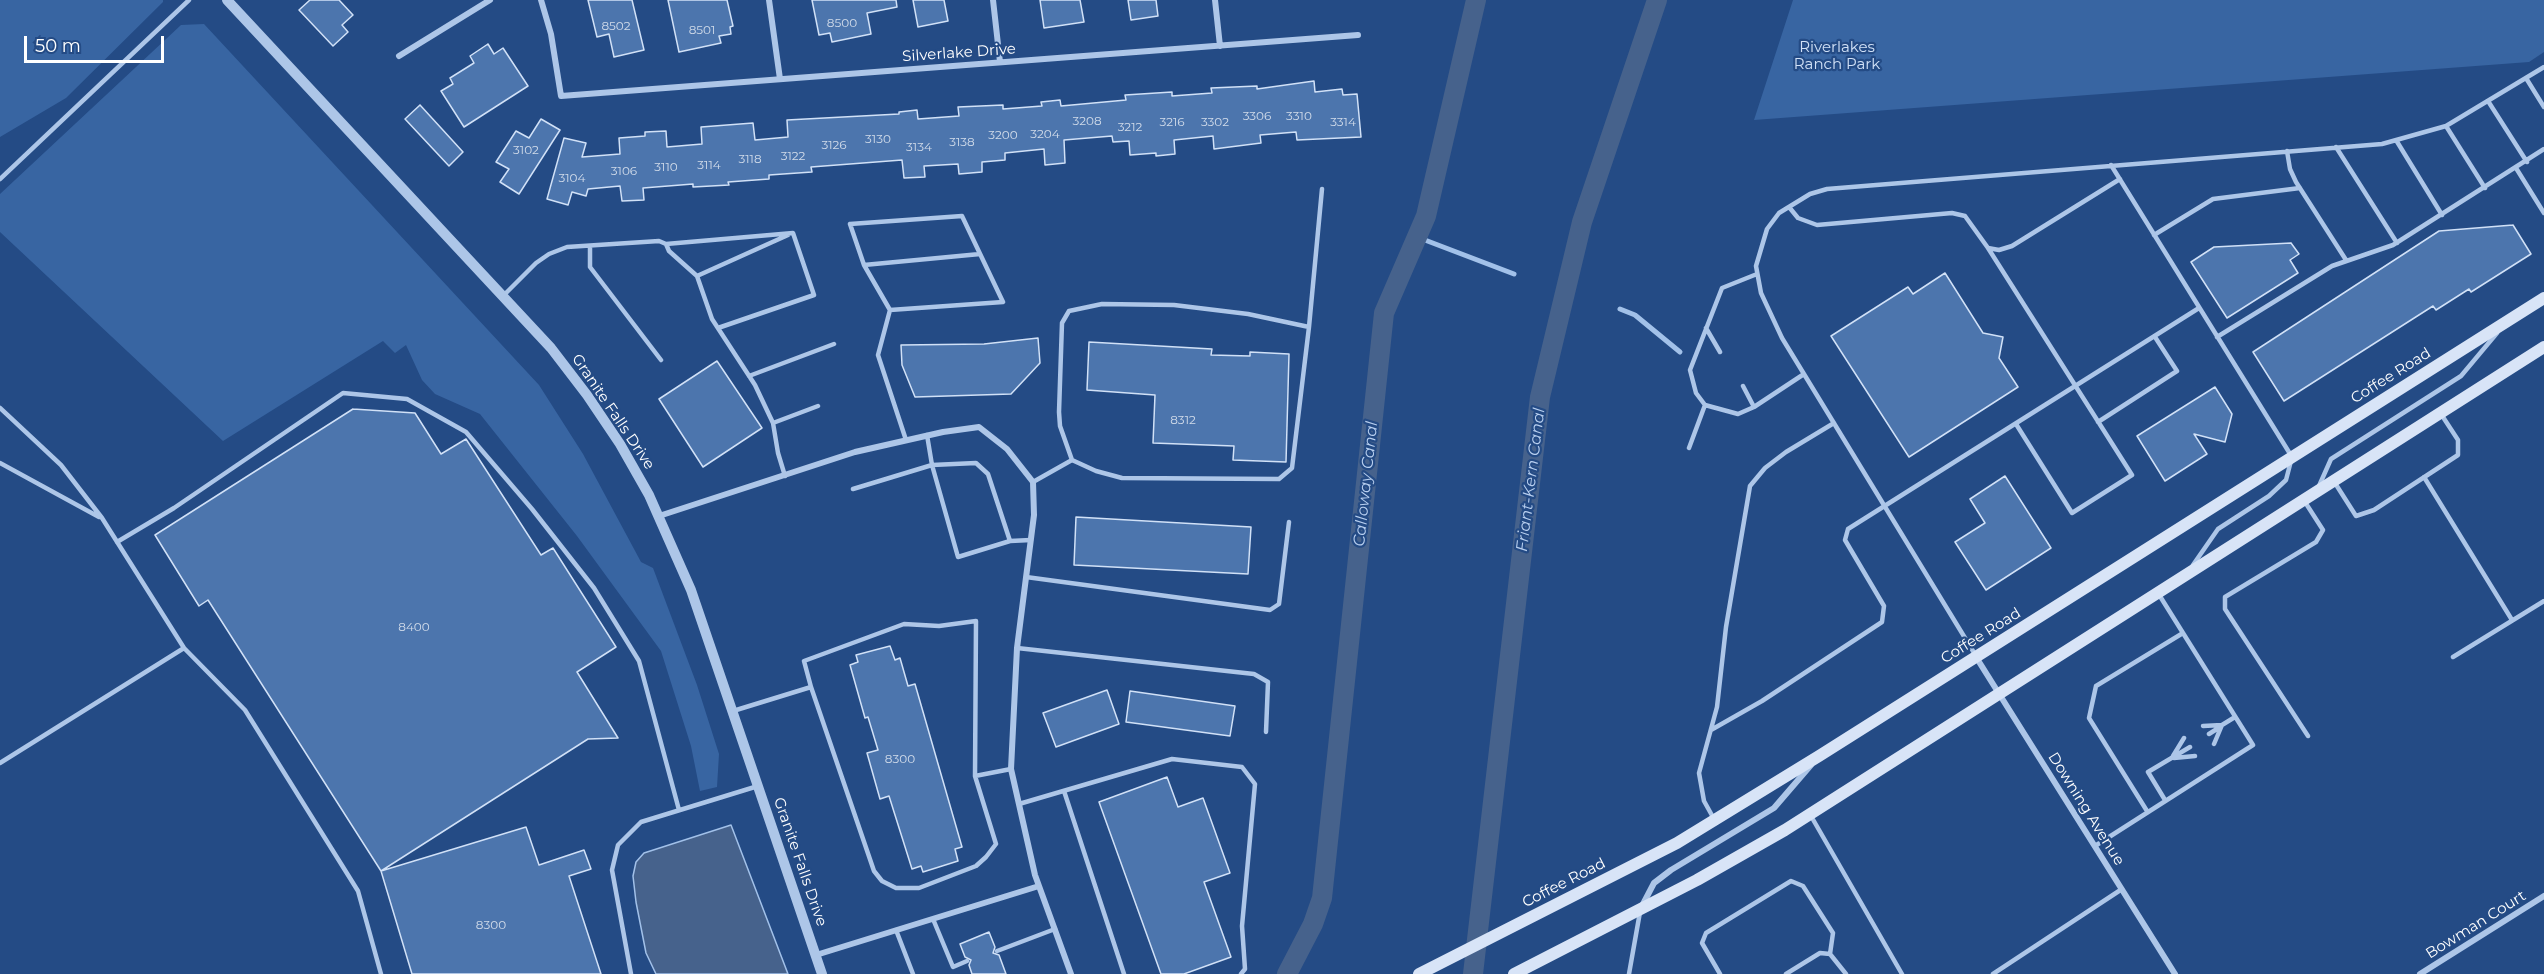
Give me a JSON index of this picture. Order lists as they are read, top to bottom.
{
  "streets": {
    "main road": ["Coffee Road"],
    "street": [
      "Silverlake Drive",
      "Granite Falls Drive",
      "Downing Avenue",
      "Bowman Court"
    ]
  },
  "crossings": [
    ["Coffee Road", "Downing Avenue"]
  ],
  "water": ["Friant-Kern Canal", "Calloway Canal"],
  "parks": ["Riverlakes Ranch Park"],
  "house_numbers": [
    "8500",
    "8502",
    "8501",
    "3306",
    "3310",
    "3208",
    "3216",
    "3302",
    "3314",
    "3212",
    "3204",
    "3200",
    "3130",
    "3138",
    "3126",
    "3134",
    "3102",
    "3122",
    "3118",
    "3114",
    "3110",
    "3106",
    "3104",
    "8312",
    "8400",
    "8300",
    "8300"
  ],
  "scale_bar": "50 m"
}
